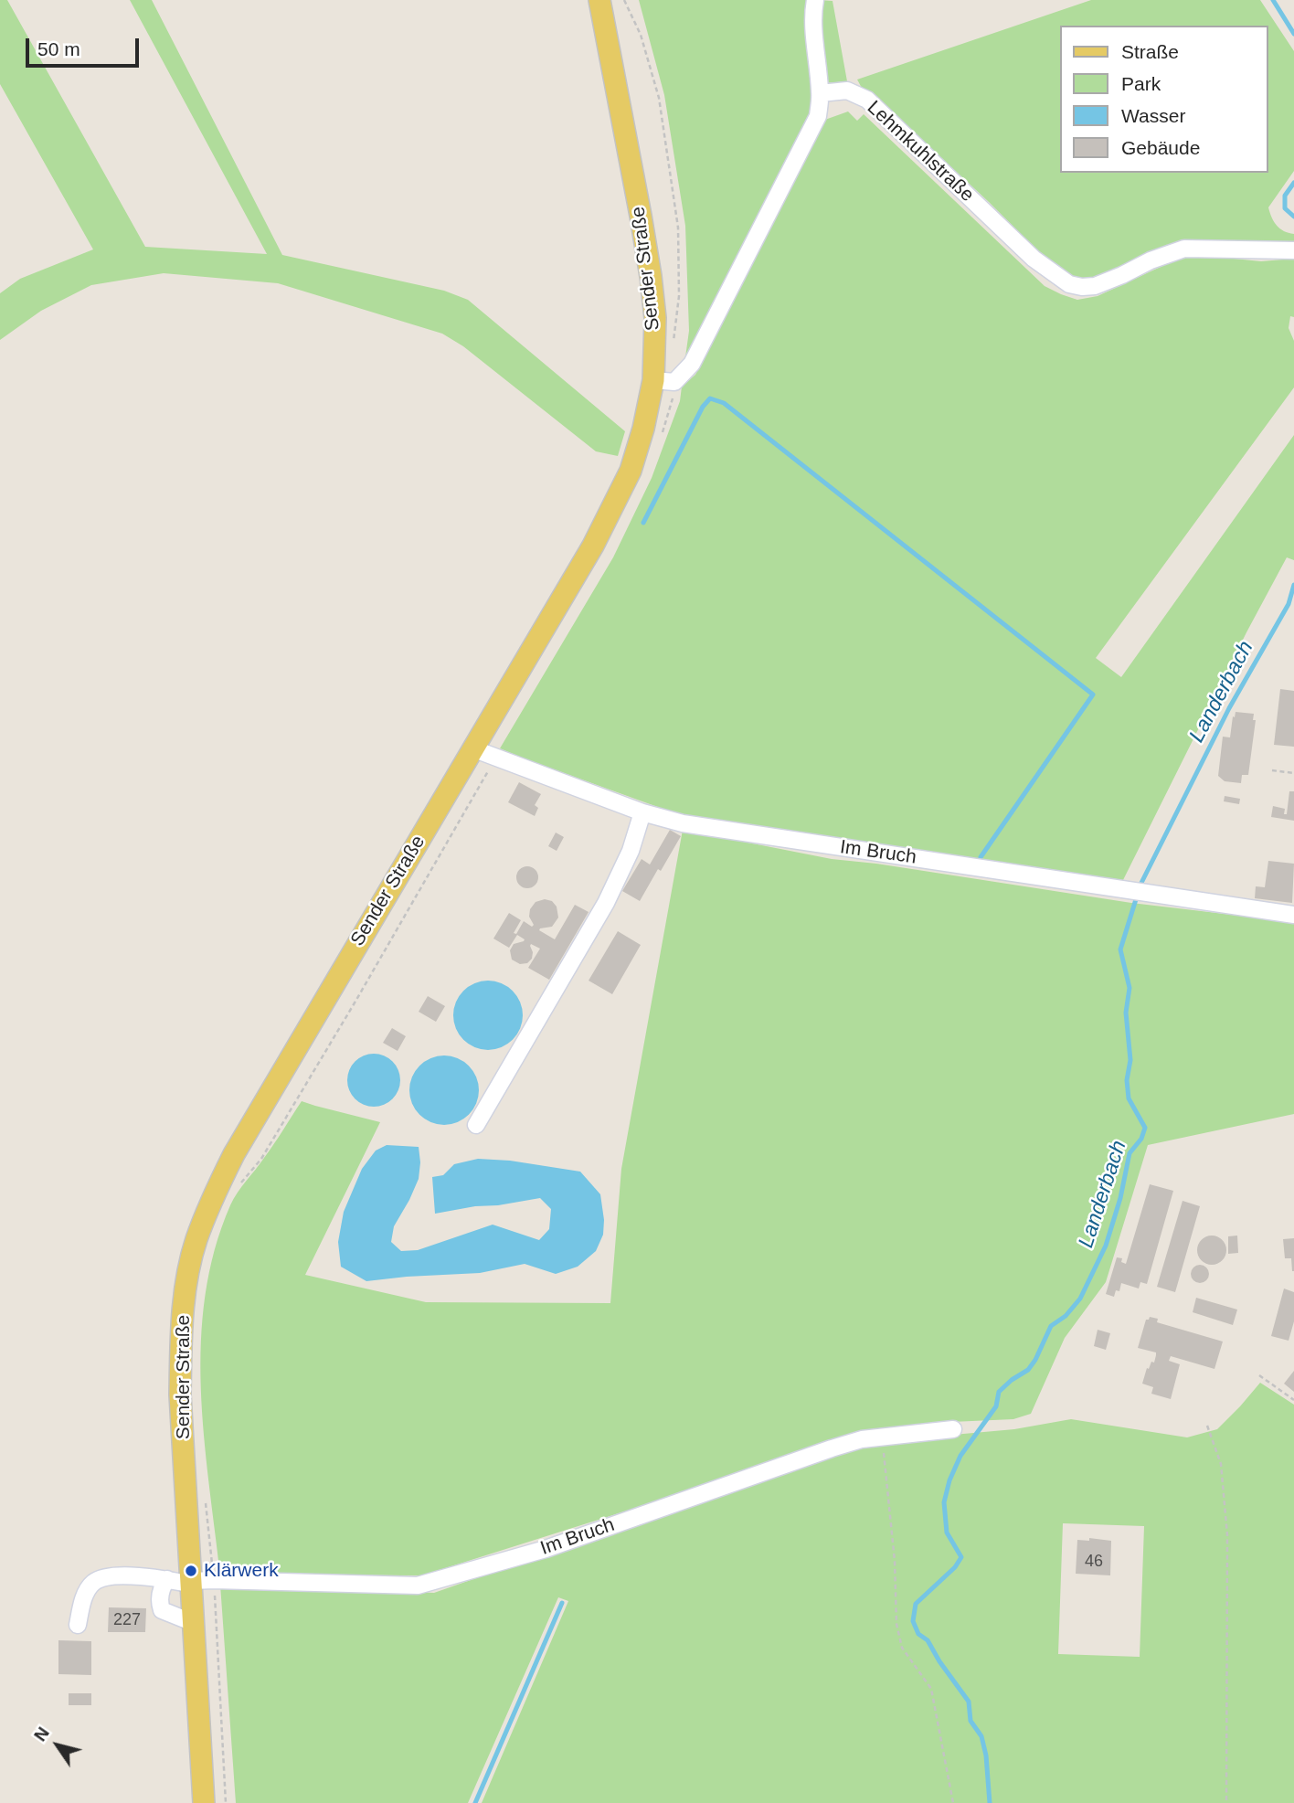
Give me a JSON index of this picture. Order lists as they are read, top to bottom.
{
  "streets": {
    "main road": ["Sender Straße"],
    "street": ["Lehmkuhlstraße", "Im Bruch"]
  },
  "crossings": [
    ["Sender Straße", "Im Bruch"]
  ],
  "water": ["Landerbach"],
  "places": ["Klärwerk"],
  "house_numbers": ["46", "227"],
  "legend": [
    "Straße",
    "Park",
    "Wasser",
    "Gebäude"
  ],
  "scale_bar": "50 m",
  "north": "top left"
}
